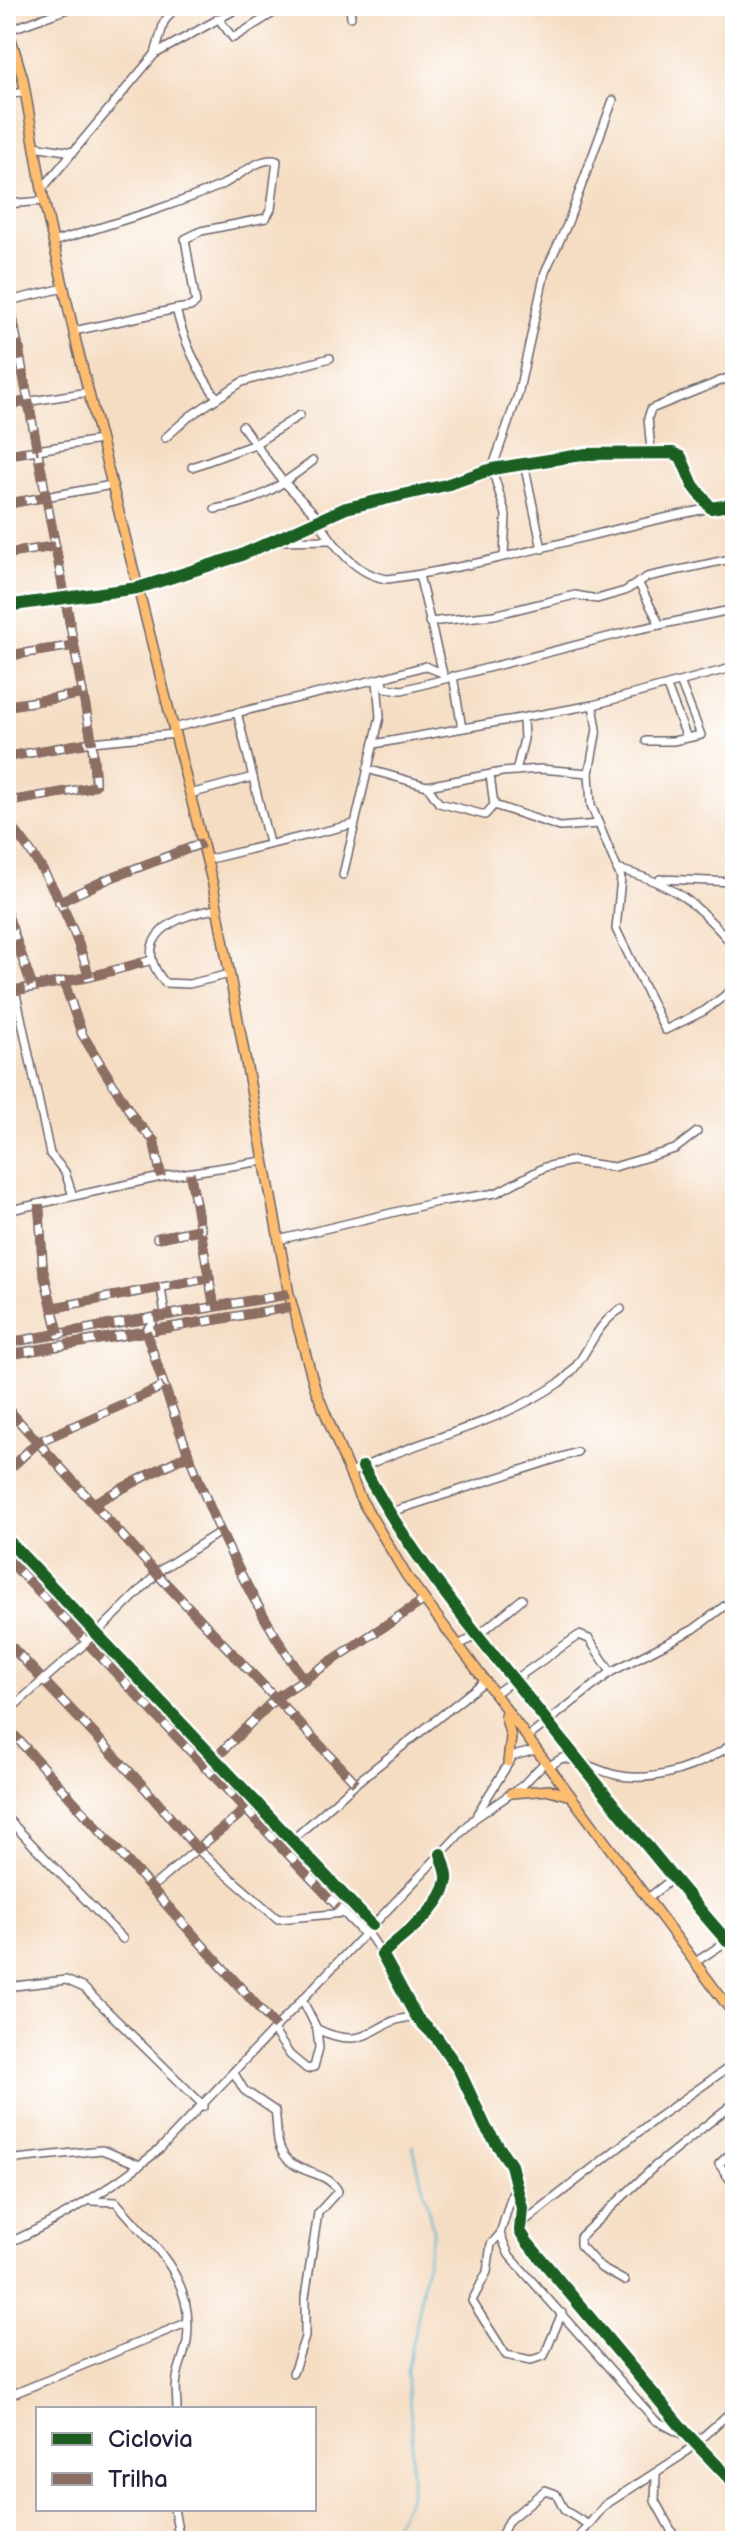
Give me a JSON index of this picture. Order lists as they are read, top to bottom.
{
  "legend": ["Ciclovia", "Trilha"]
}
